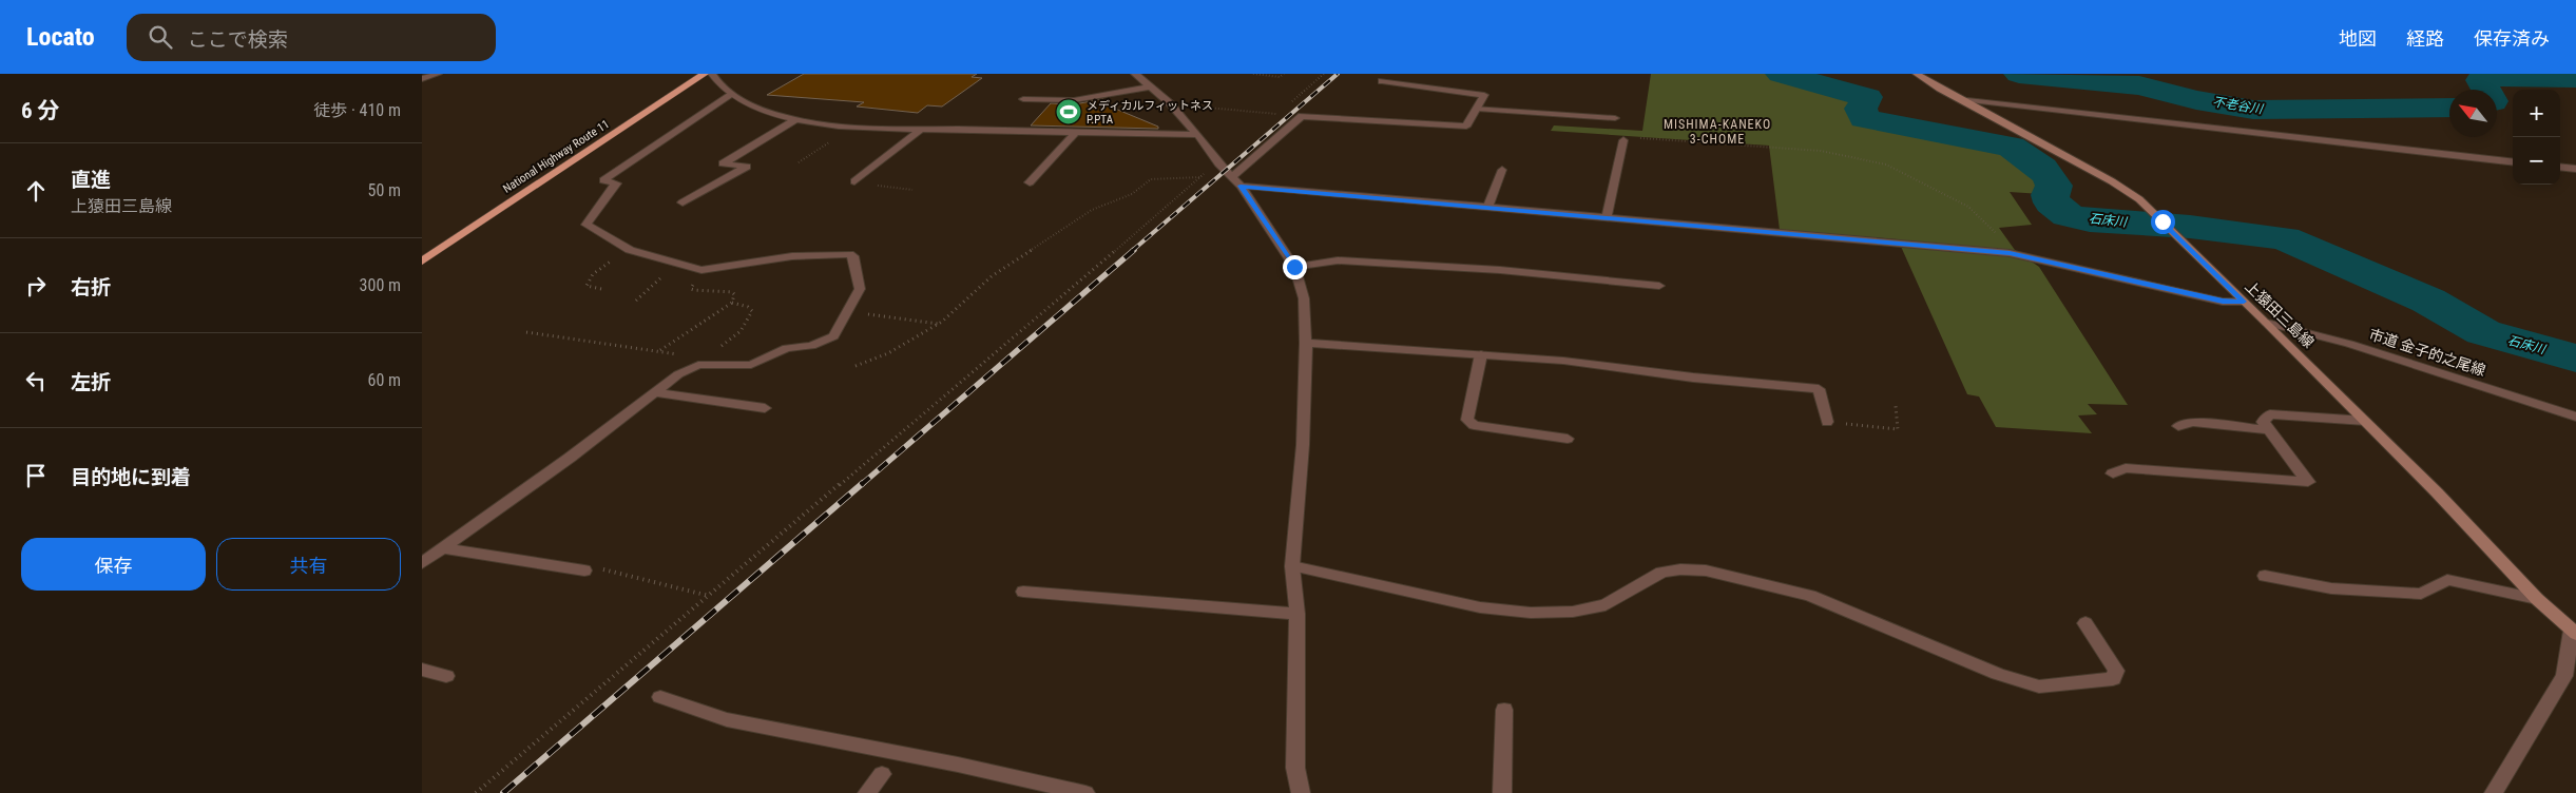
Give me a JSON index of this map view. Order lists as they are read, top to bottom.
{
  "streets": {
    "highway": ["National Highway Route 11"],
    "main road": ["上猿田三島線"],
    "street": ["市道 金子的之尾線"]
  },
  "crossings": [
    ["上猿田三島線", "市道 金子的之尾線"]
  ],
  "districts": ["MISHIMA-KANEKO 3-CHOME"],
  "water": ["不老谷川", "石床川"],
  "places": {
    "sports": ["メディカルフィットネス P.PTA"]
  },
  "north": "top left",
  "page": {
    "header": "Locato",
    "search": "ここで検索",
    "nav": ["地図", "経路", "保存済み"],
    "heading": ["6 分", "徒歩 · 410 m"],
    "map_buttons": ["+", "−"],
    "list": [
      ["直進", "上猿田三島線", "50 m"],
      ["右折", "300 m"],
      ["左折", "60 m"],
      "目的地に到着"
    ],
    "buttons": ["保存", "共有"]
  }
}
